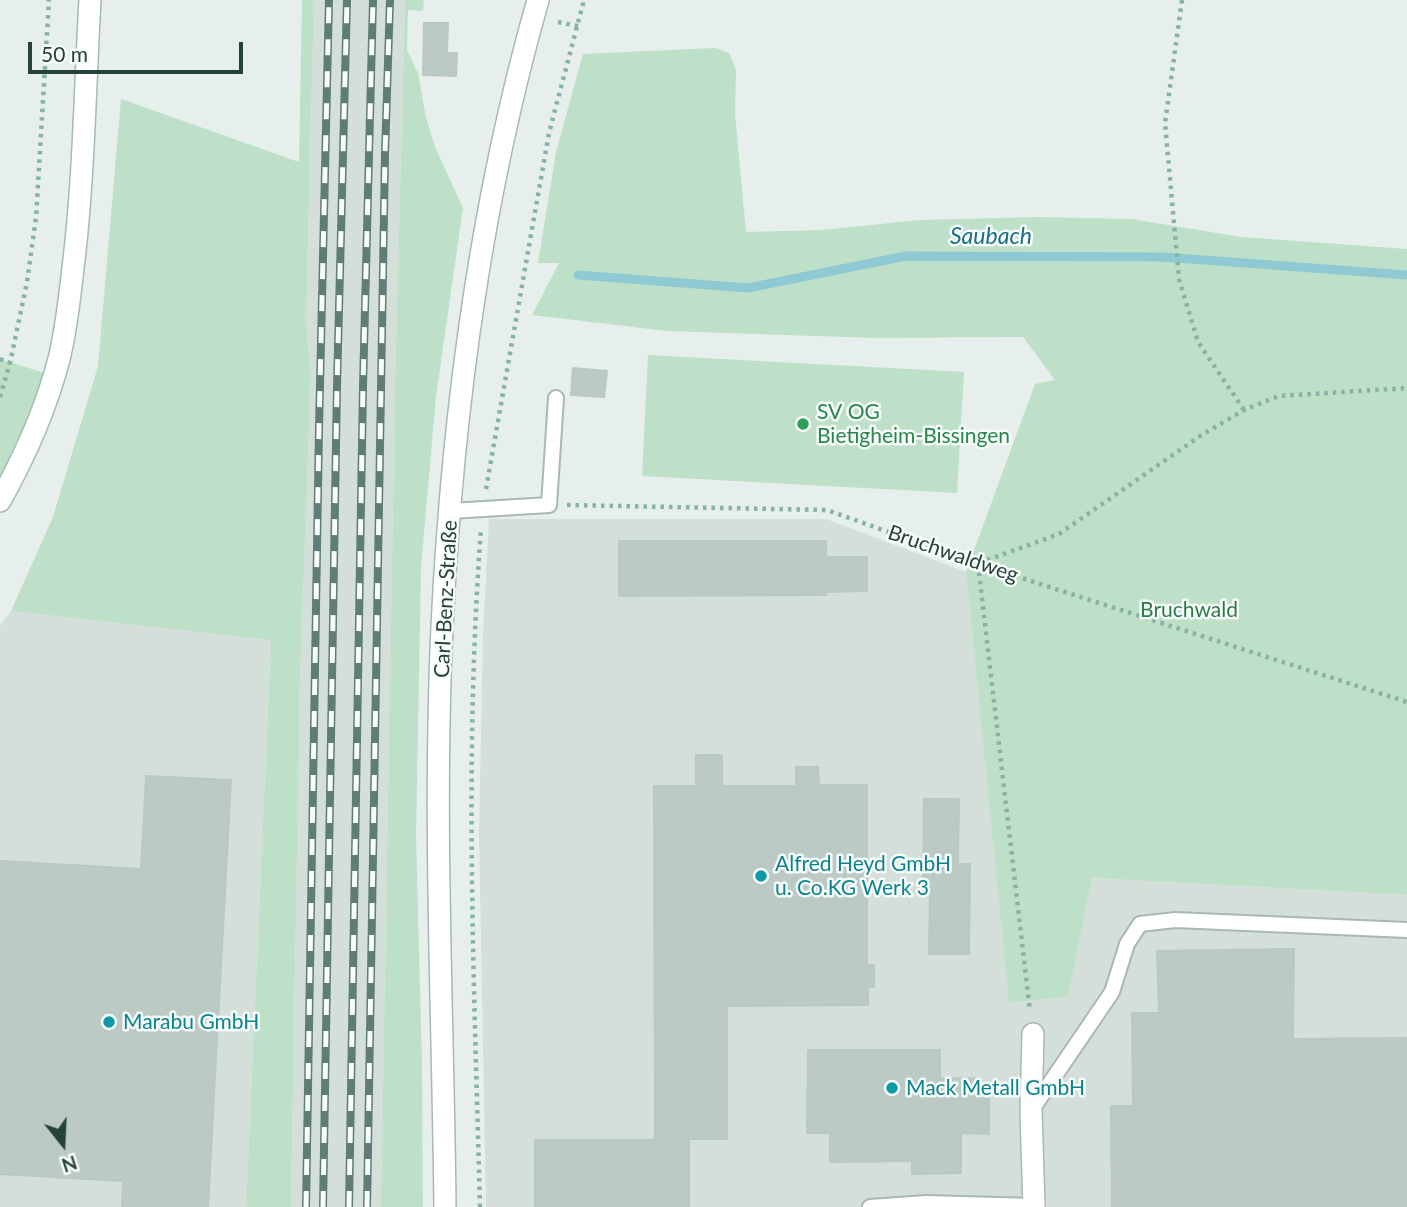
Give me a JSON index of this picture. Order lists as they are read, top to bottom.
{
  "streets": {
    "street": ["Carl-Benz-Straße"],
    "path": ["Bruchwaldweg"]
  },
  "water": ["Saubach"],
  "parks": ["Bruchwald"],
  "places": [
    "SV OG Bietigheim-Bissingen",
    "Alfred Heyd GmbH u. Co.KG Werk 3",
    "Marabu GmbH",
    "Mack Metall GmbH"
  ],
  "scale_bar": "50 m",
  "north": "bottom"
}
